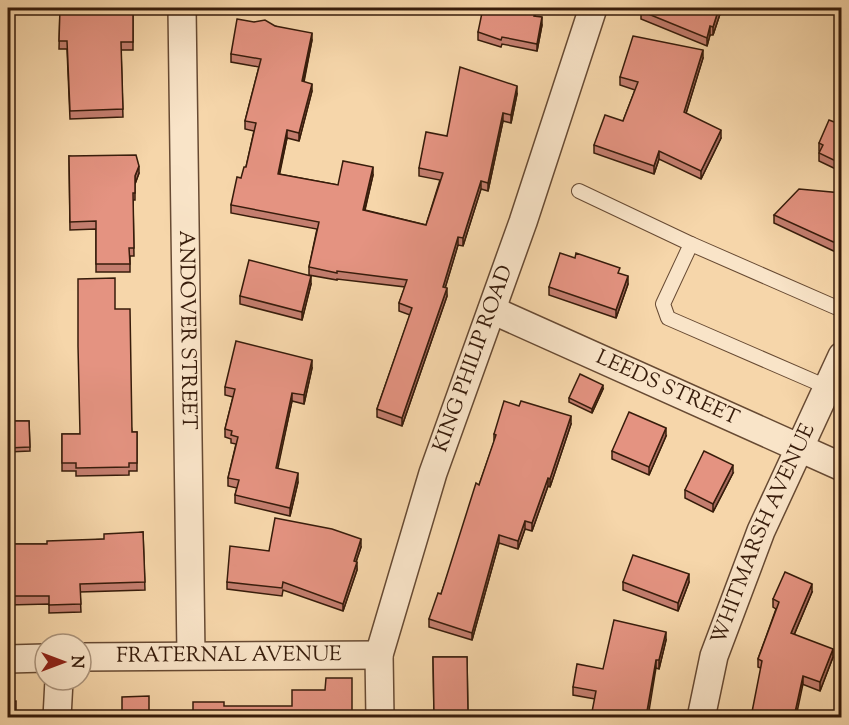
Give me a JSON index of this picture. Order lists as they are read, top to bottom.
{
  "streets": {
    "street": [
      "ANDOVER STREET",
      "KING PHILIP ROAD",
      "LEEDS STREET",
      "WHITMARSH AVENUE",
      "FRATERNAL AVENUE"
    ]
  },
  "crossings": [
    ["ANDOVER STREET", "FRATERNAL AVENUE"],
    ["KING PHILIP ROAD", "LEEDS STREET"],
    ["KING PHILIP ROAD", "FRATERNAL AVENUE"],
    ["LEEDS STREET", "WHITMARSH AVENUE"]
  ],
  "north": "right"
}
